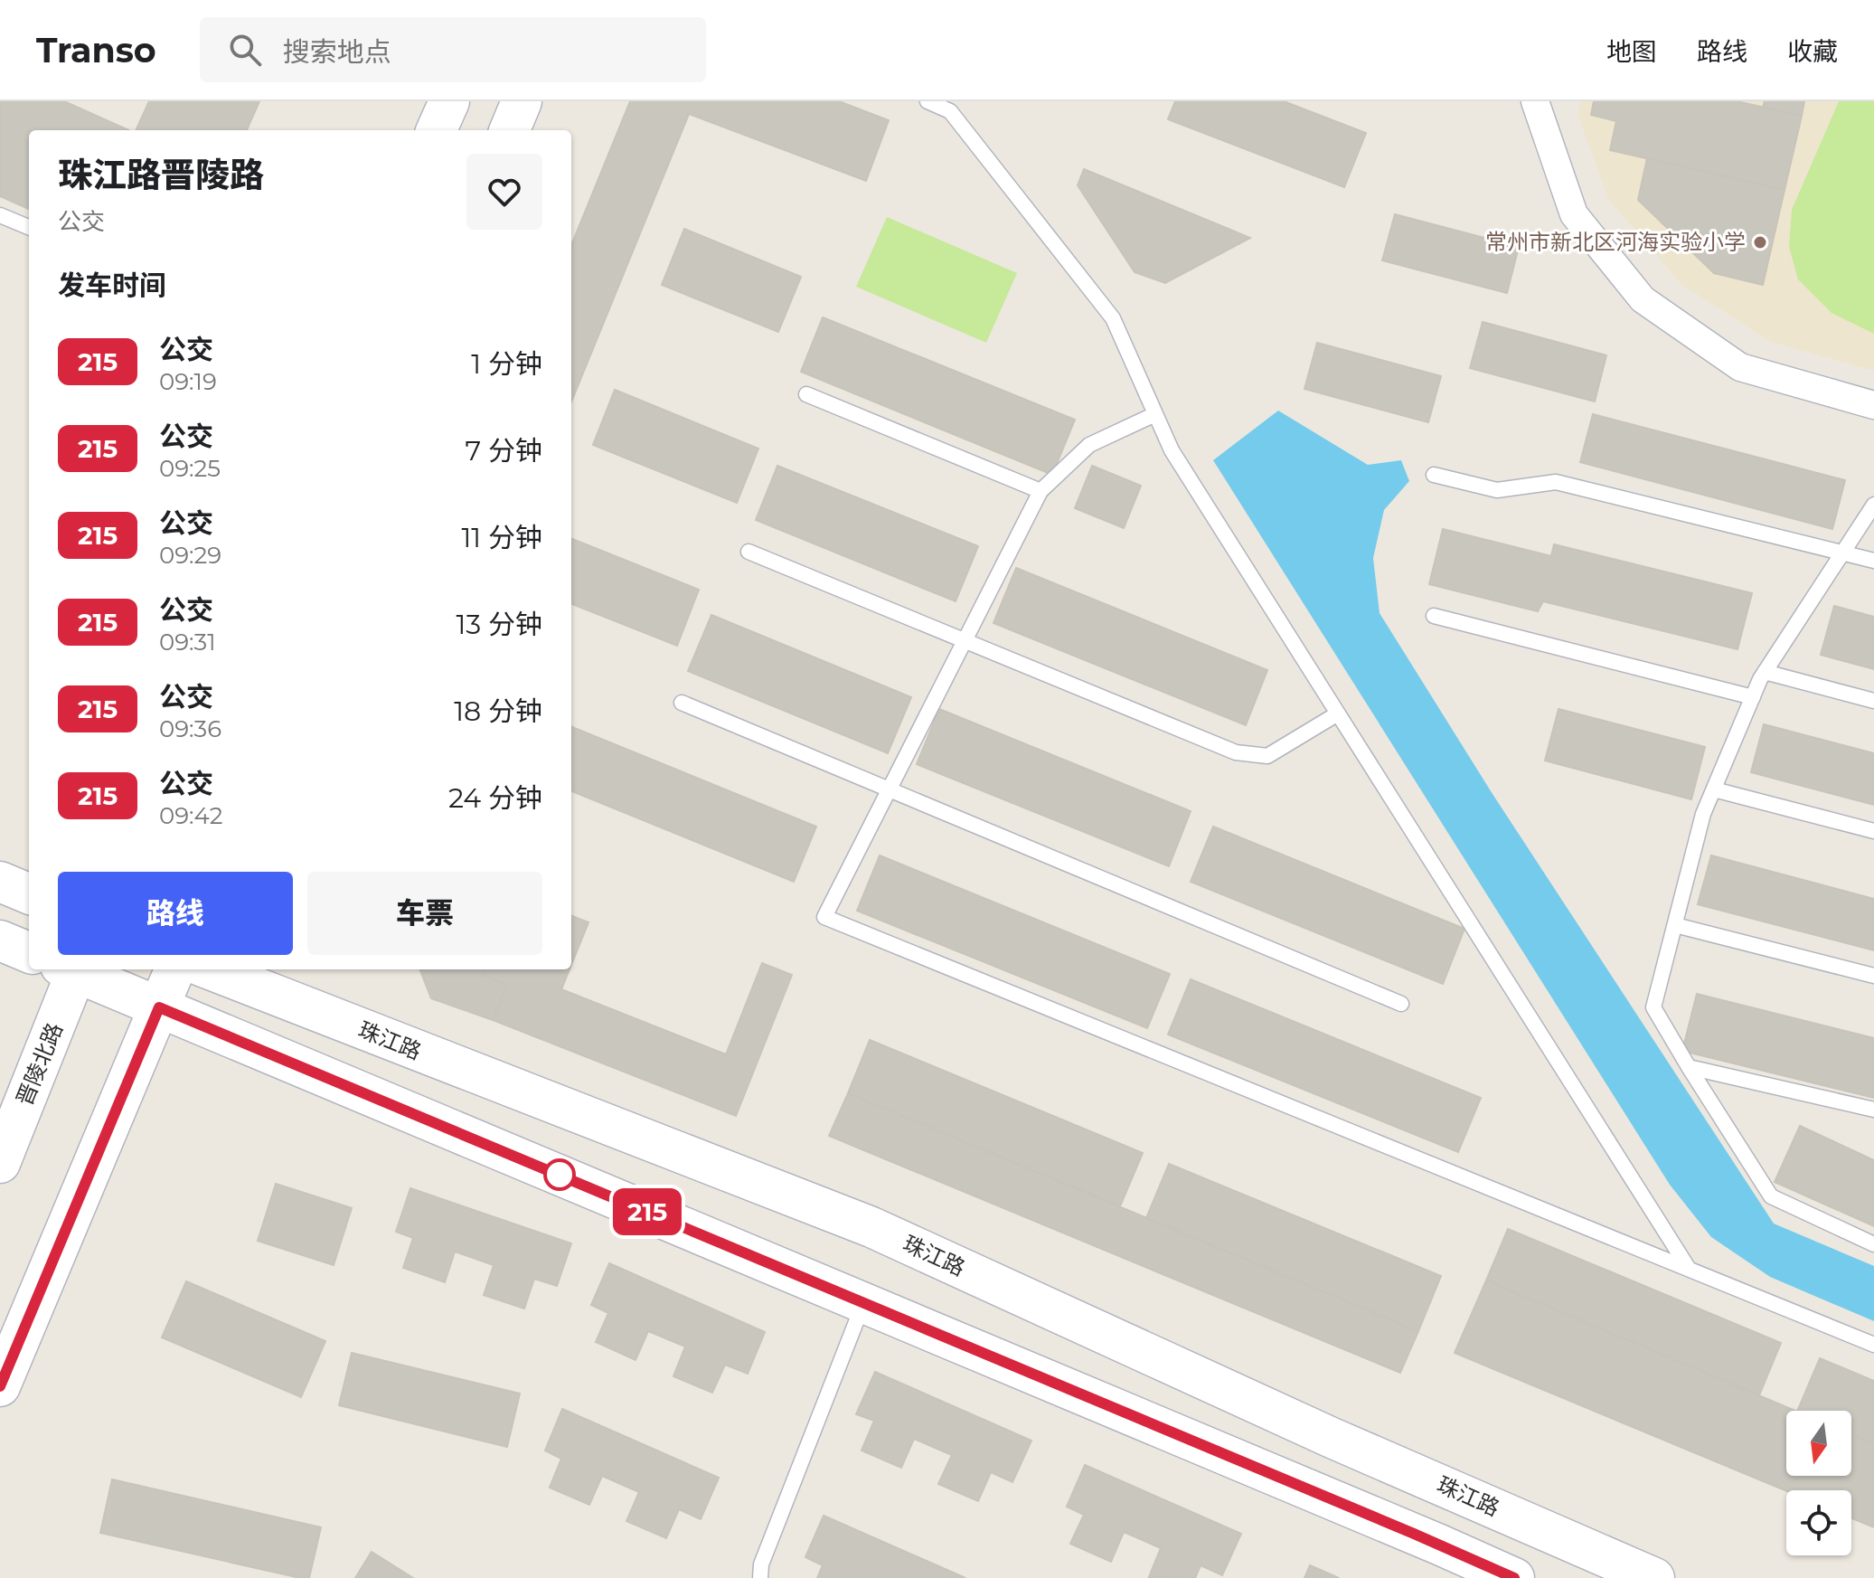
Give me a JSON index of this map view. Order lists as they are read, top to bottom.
{
  "streets": {
    "street": ["珠江路", "晋陵北路"]
  },
  "places": ["常州市新北区河海实验小学"],
  "lines": ["bus line 215"],
  "north": "bottom",
  "page": {
    "header": "Transo",
    "search": "搜索地点",
    "nav": ["地图", "路线", "收藏"],
    "on_map": "215",
    "heading": [
      ["珠江路晋陵路", "公交"],
      "发车时间"
    ],
    "list": [
      {
        "mark": "215",
        "name": "公交",
        "note": "09:19",
        "value": "1 分钟"
      },
      {
        "mark": "215",
        "name": "公交",
        "note": "09:25",
        "value": "7 分钟"
      },
      {
        "mark": "215",
        "name": "公交",
        "note": "09:29",
        "value": "11 分钟"
      },
      {
        "mark": "215",
        "name": "公交",
        "note": "09:31",
        "value": "13 分钟"
      },
      {
        "mark": "215",
        "name": "公交",
        "note": "09:36",
        "value": "18 分钟"
      },
      {
        "mark": "215",
        "name": "公交",
        "note": "09:42",
        "value": "24 分钟"
      }
    ],
    "buttons": ["路线", "车票"]
  }
}
